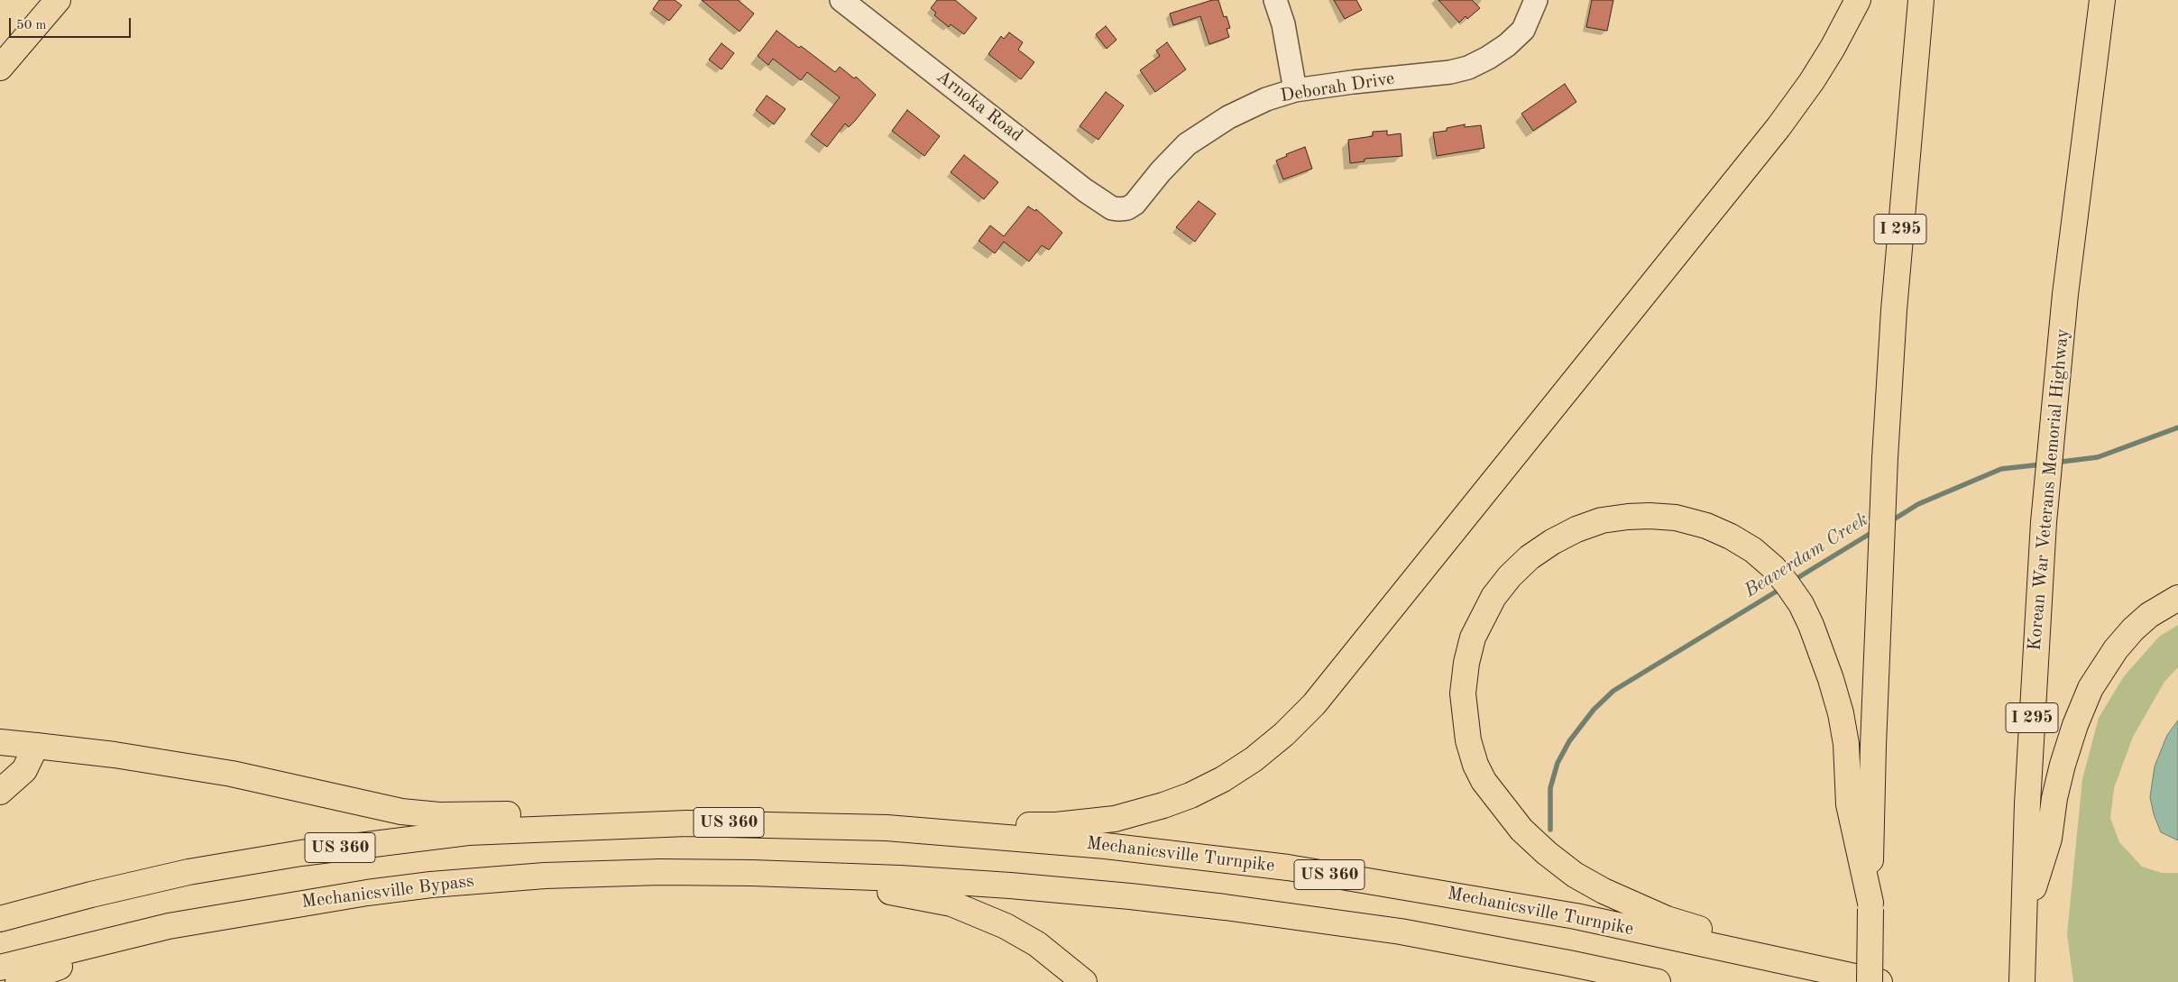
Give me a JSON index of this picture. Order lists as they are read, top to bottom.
{
  "streets": {
    "main road": [
      "I 295",
      "Korean War Veterans Memorial Highway",
      "US 360",
      "Mechanicsville Turnpike",
      "Mechanicsville Bypass"
    ],
    "street": ["Deborah Drive", "Arnoka Road"]
  },
  "crossings": [
    ["Deborah Drive", "Arnoka Road"],
    ["US 360", "Mechanicsville Turnpike"]
  ],
  "water": ["Beaverdam Creek"],
  "scale_bar": "50 m"
}
